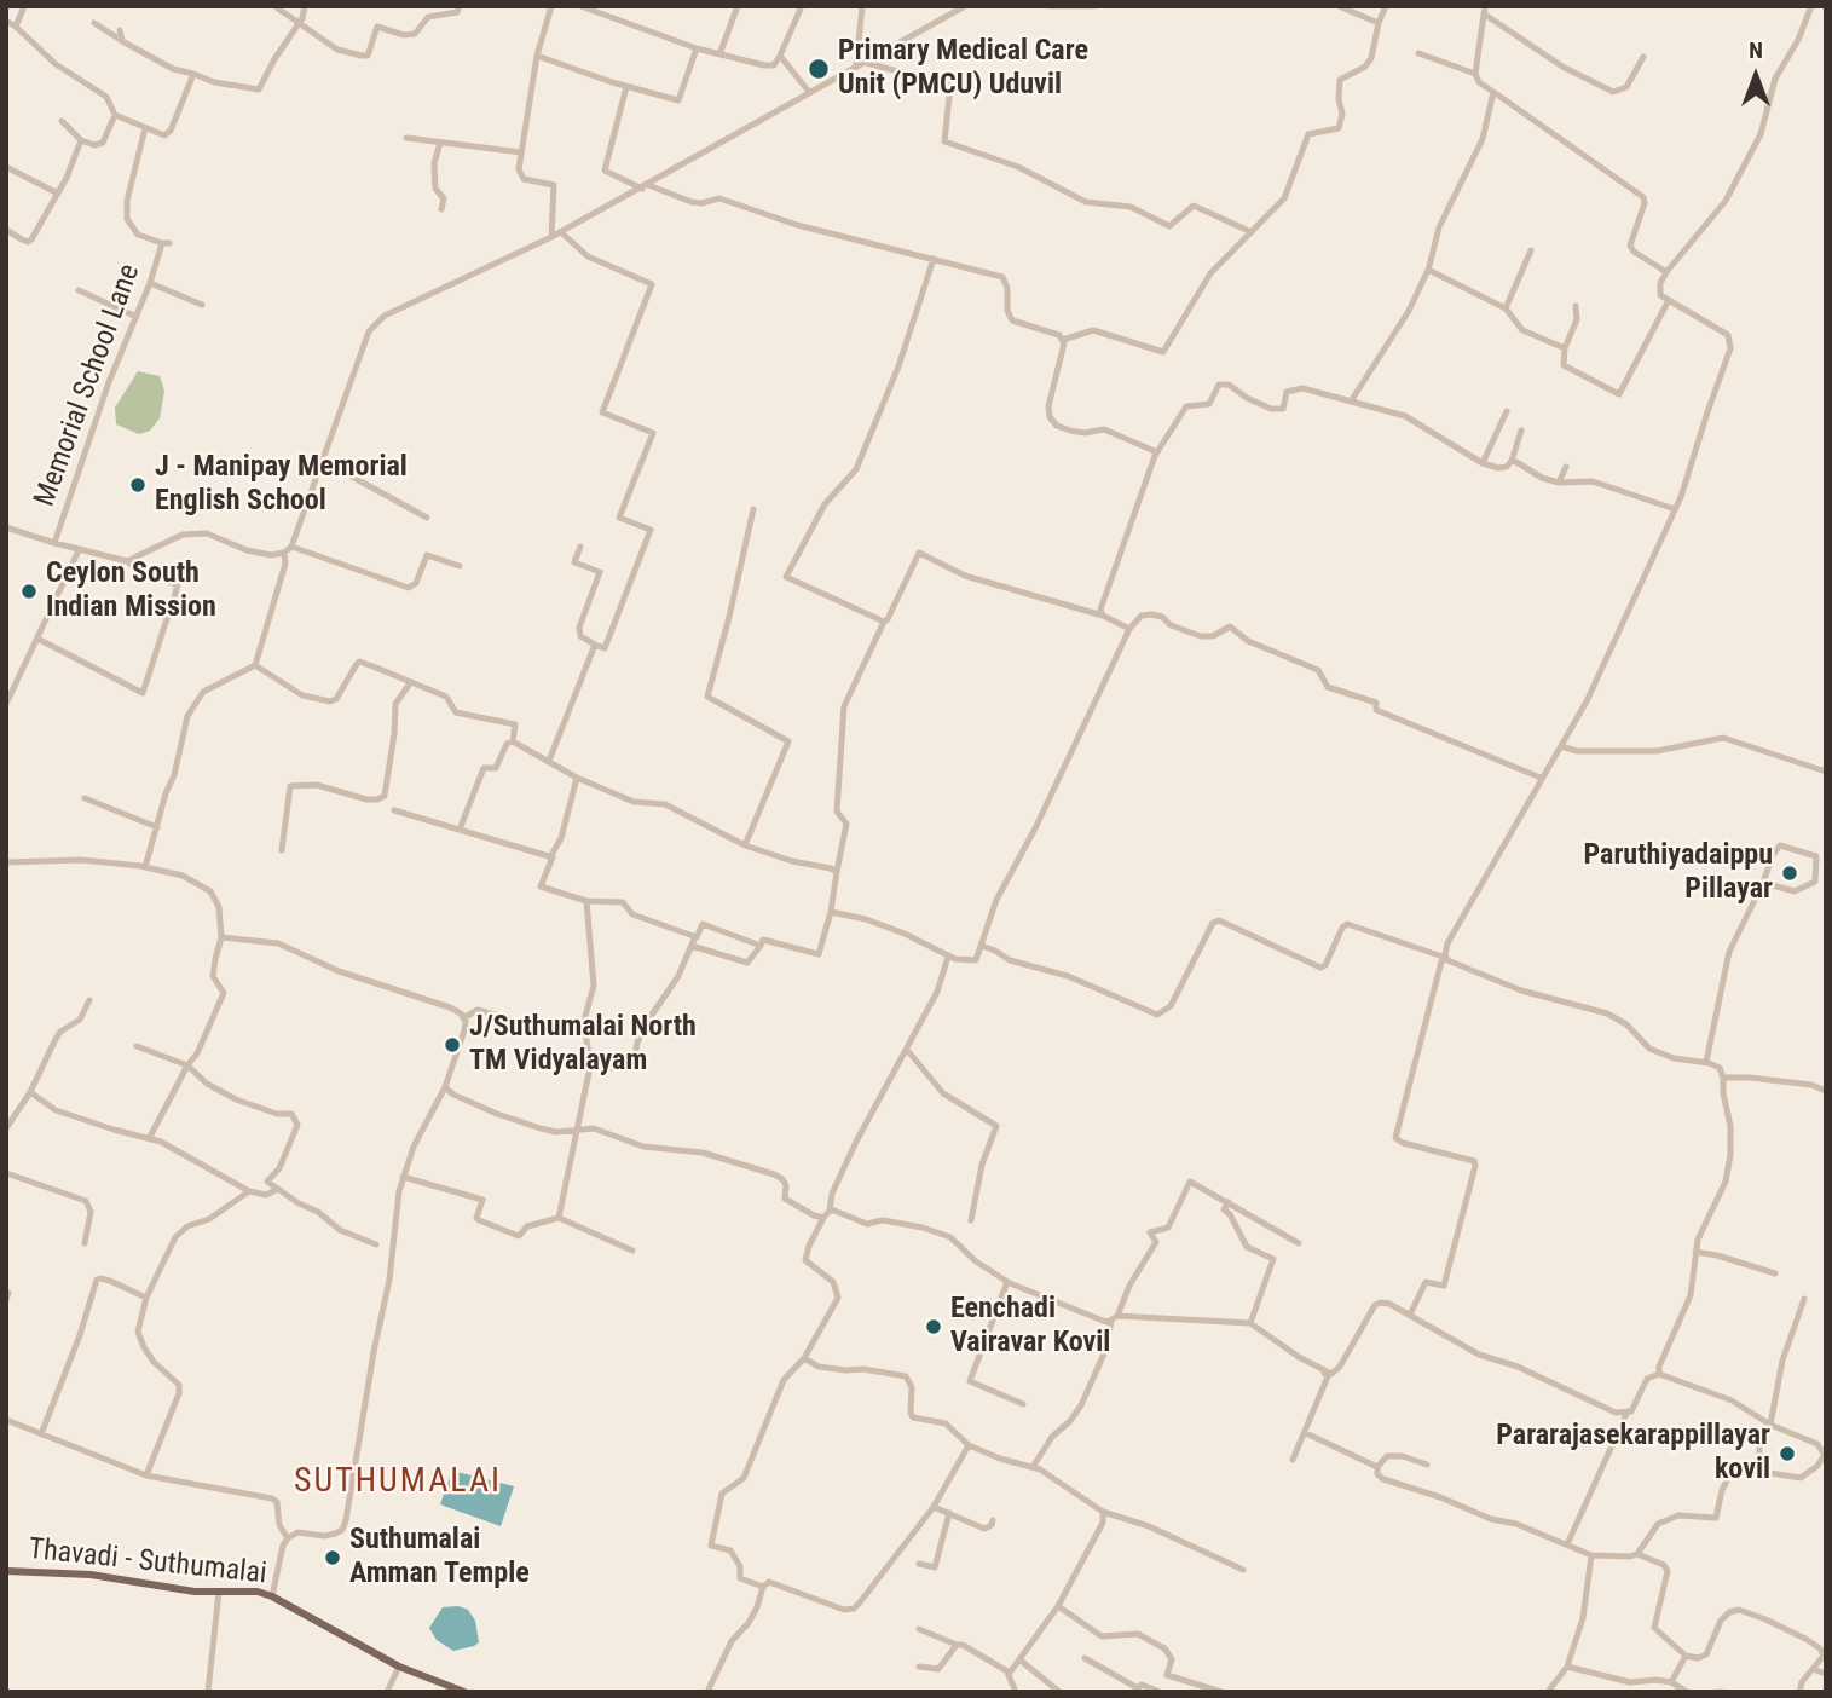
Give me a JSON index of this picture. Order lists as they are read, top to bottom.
{
  "streets": {
    "main road": ["Thavadi - Suthumalai"],
    "street": ["Memorial School Lane"]
  },
  "districts": ["SUTHUMALAI"],
  "places": [
    "Primary Medical Care Unit (PMCU) Uduvil",
    "J - Manipay Memorial English School",
    "Ceylon South Indian Mission",
    "Paruthiyadaippu Pillayar",
    "J/Suthumalai North TM Vidyalayam",
    "Eenchadi Vairavar Kovil",
    "Pararajasekarappillayar kovil",
    "Suthumalai Amman Temple"
  ],
  "north": "top"
}
